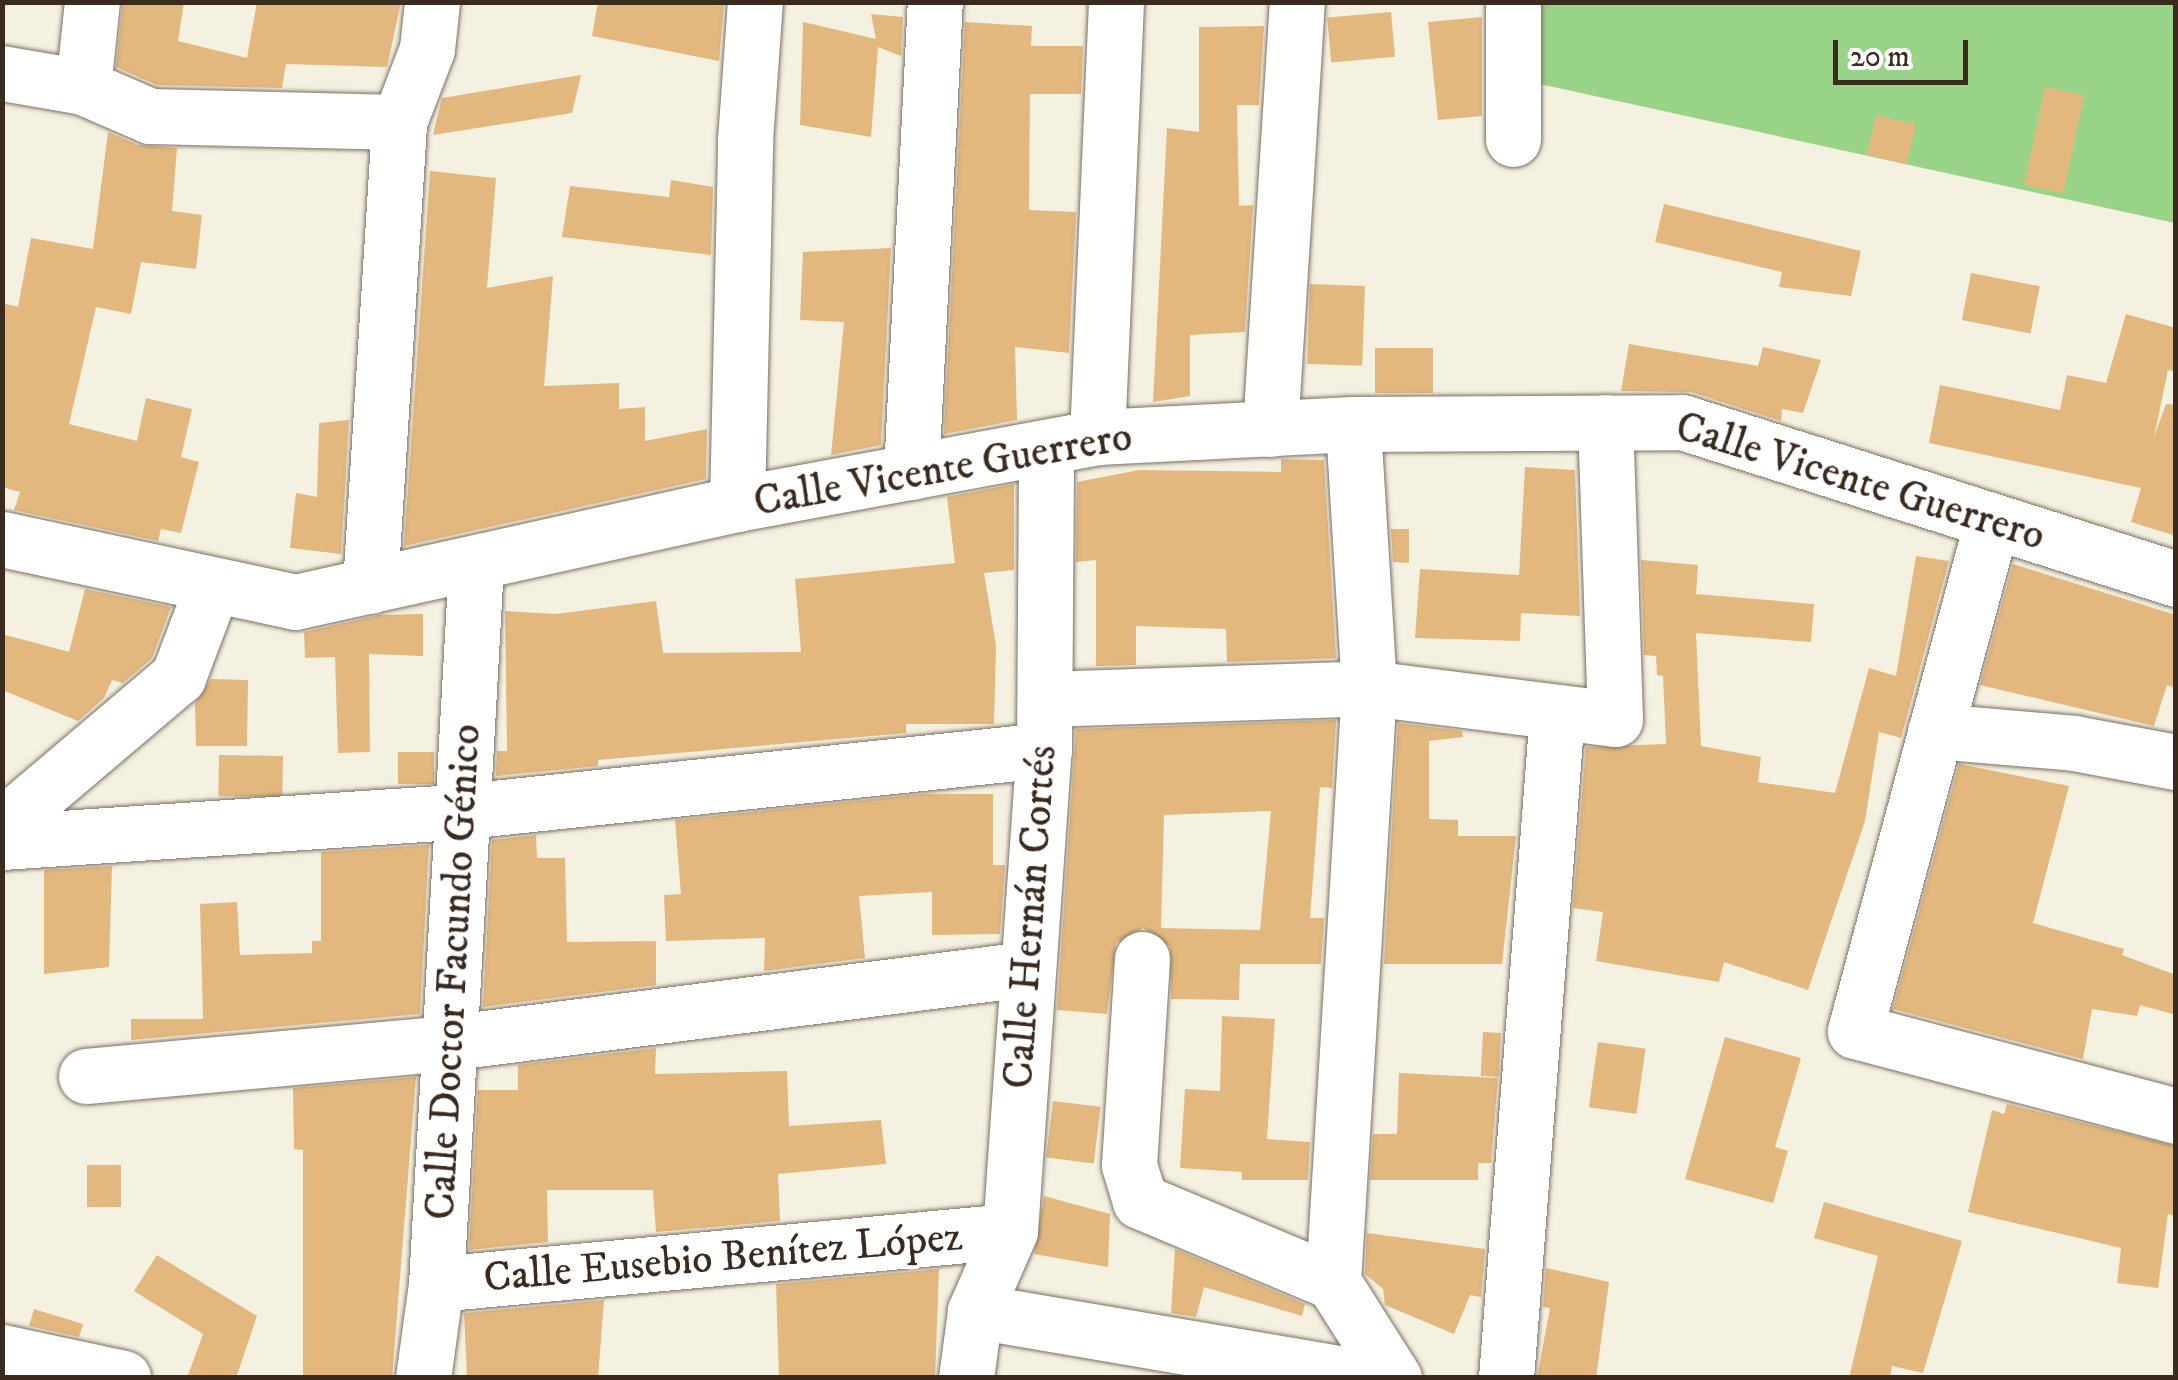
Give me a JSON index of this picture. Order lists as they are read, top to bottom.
{
  "streets": {
    "street": [
      "Calle Vicente Guerrero",
      "Calle Hernán Cortés",
      "Calle Doctor Facundo Génico",
      "Calle Eusebio Benítez López"
    ]
  },
  "crossings": [
    ["Calle Vicente Guerrero", "Calle Hernán Cortés"],
    ["Calle Vicente Guerrero", "Calle Doctor Facundo Génico"],
    ["Calle Hernán Cortés", "Calle Eusebio Benítez López"],
    ["Calle Doctor Facundo Génico", "Calle Eusebio Benítez López"]
  ],
  "scale_bar": "20 m"
}
